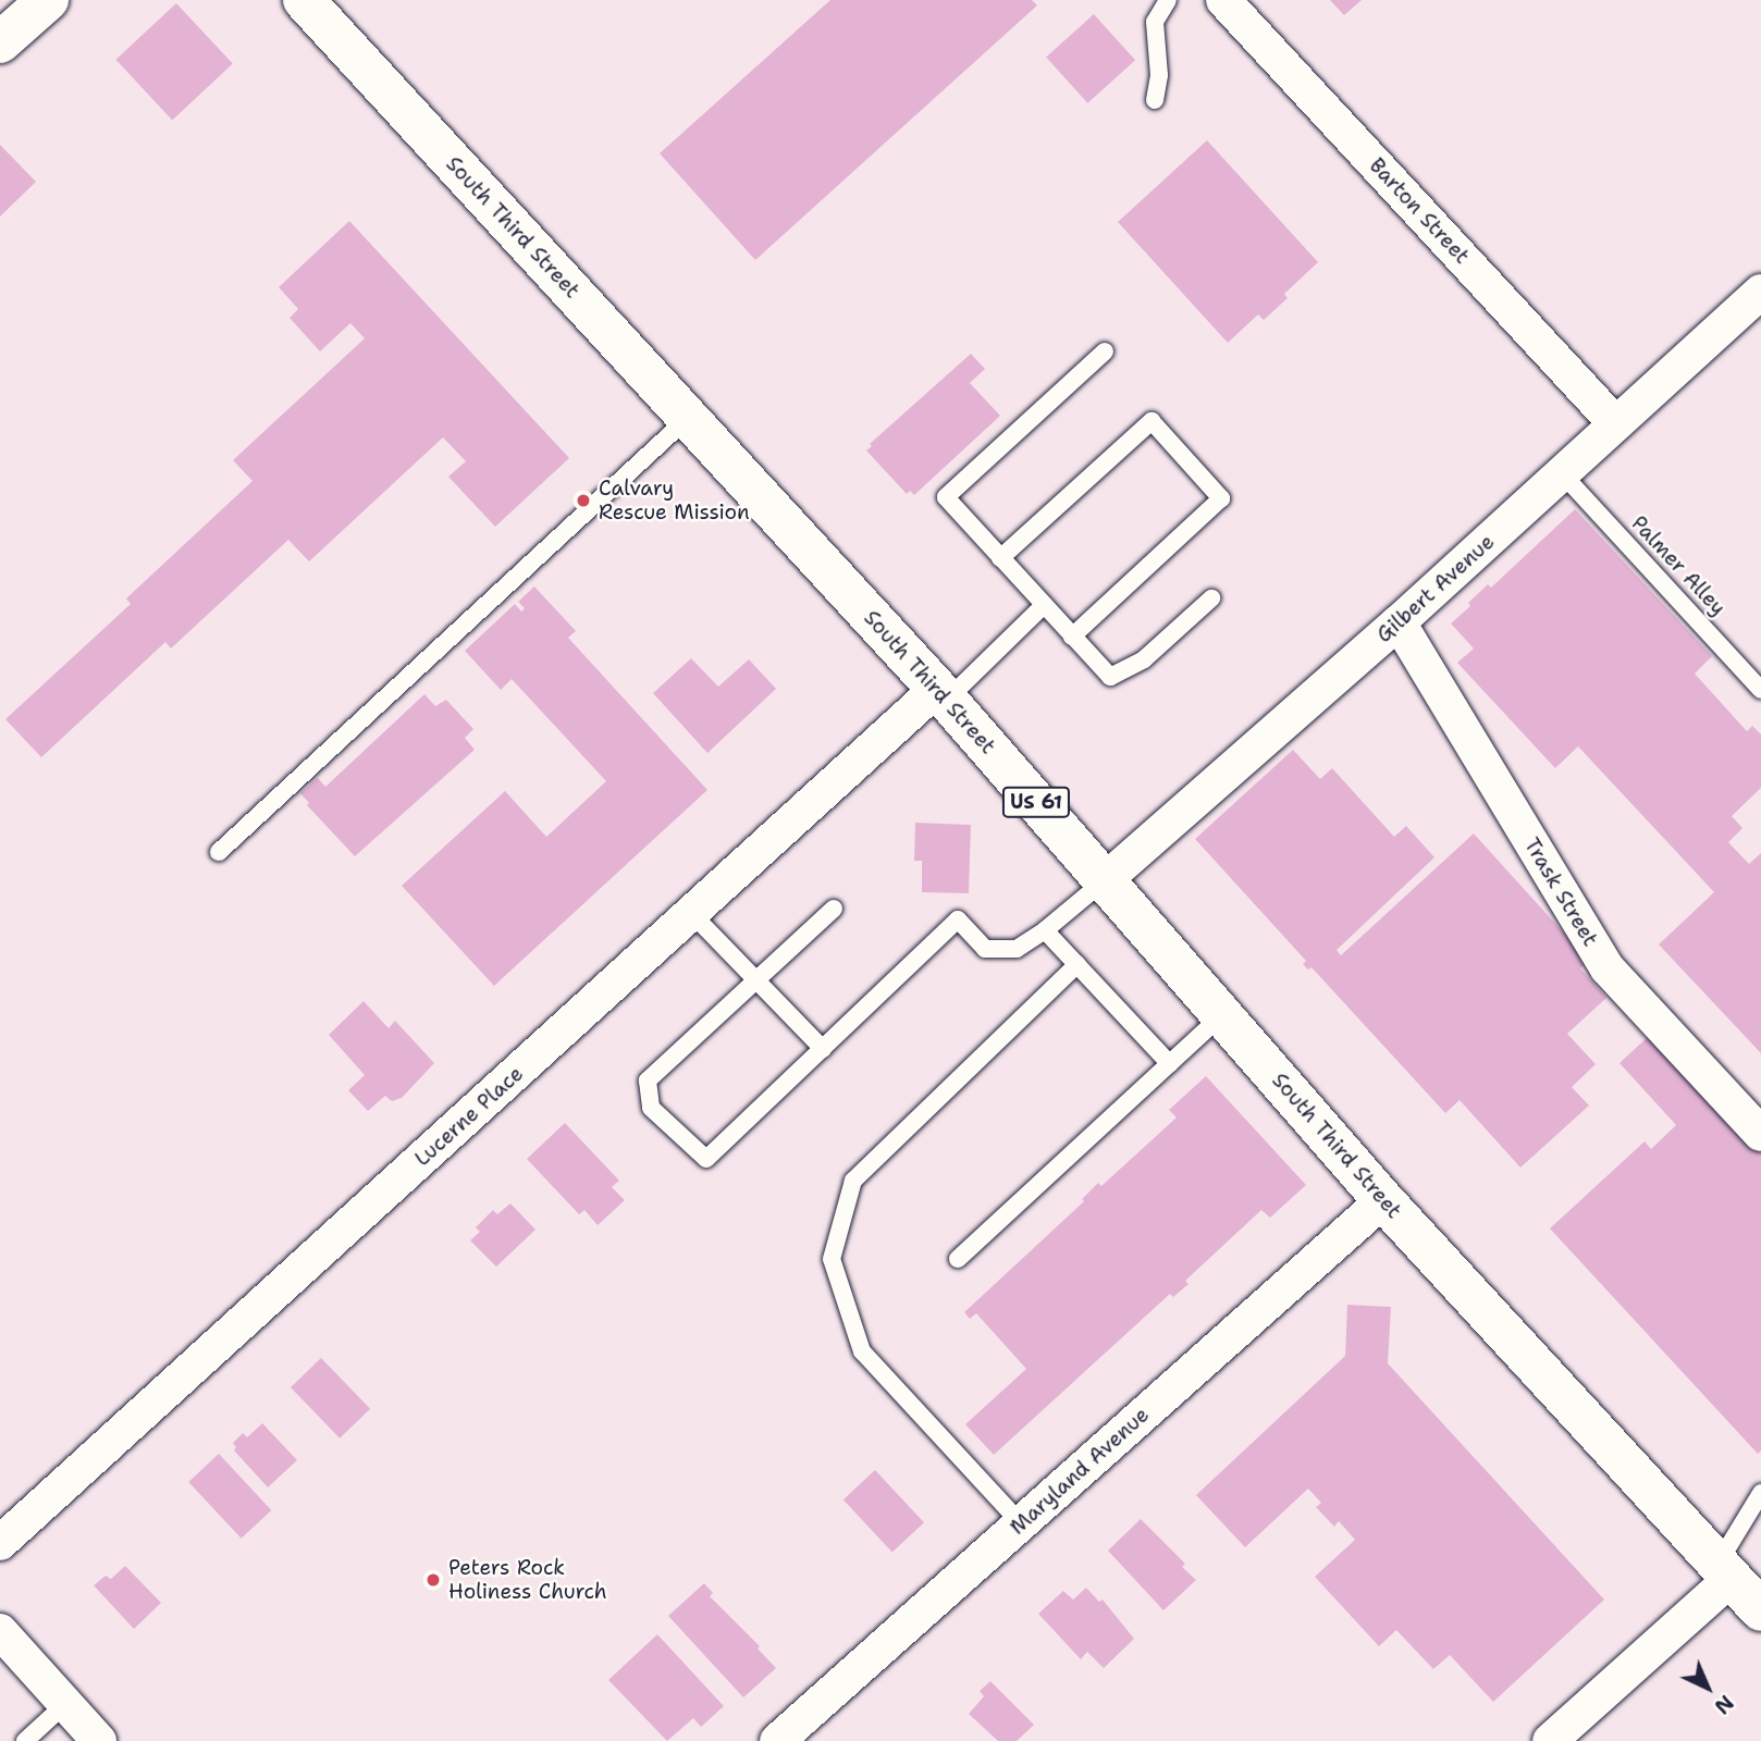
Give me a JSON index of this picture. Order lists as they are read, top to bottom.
{
  "streets": {
    "main road": ["South Third Street", "US 61"],
    "street": [
      "Barton Street",
      "Gilbert Avenue",
      "Trask Street",
      "Lucerne Place",
      "Maryland Avenue"
    ],
    "lane": ["Palmer Alley"]
  },
  "crossings": [
    ["Barton Street", "Gilbert Avenue"],
    ["South Third Street", "Gilbert Avenue"],
    ["South Third Street", "Lucerne Place"],
    ["South Third Street", "Maryland Avenue"],
    ["Palmer Alley", "Gilbert Avenue"],
    ["Gilbert Avenue", "Trask Street"]
  ],
  "places": ["Calvary Rescue Mission", "Peters Rock Holiness Church"],
  "north": "bottom right"
}
